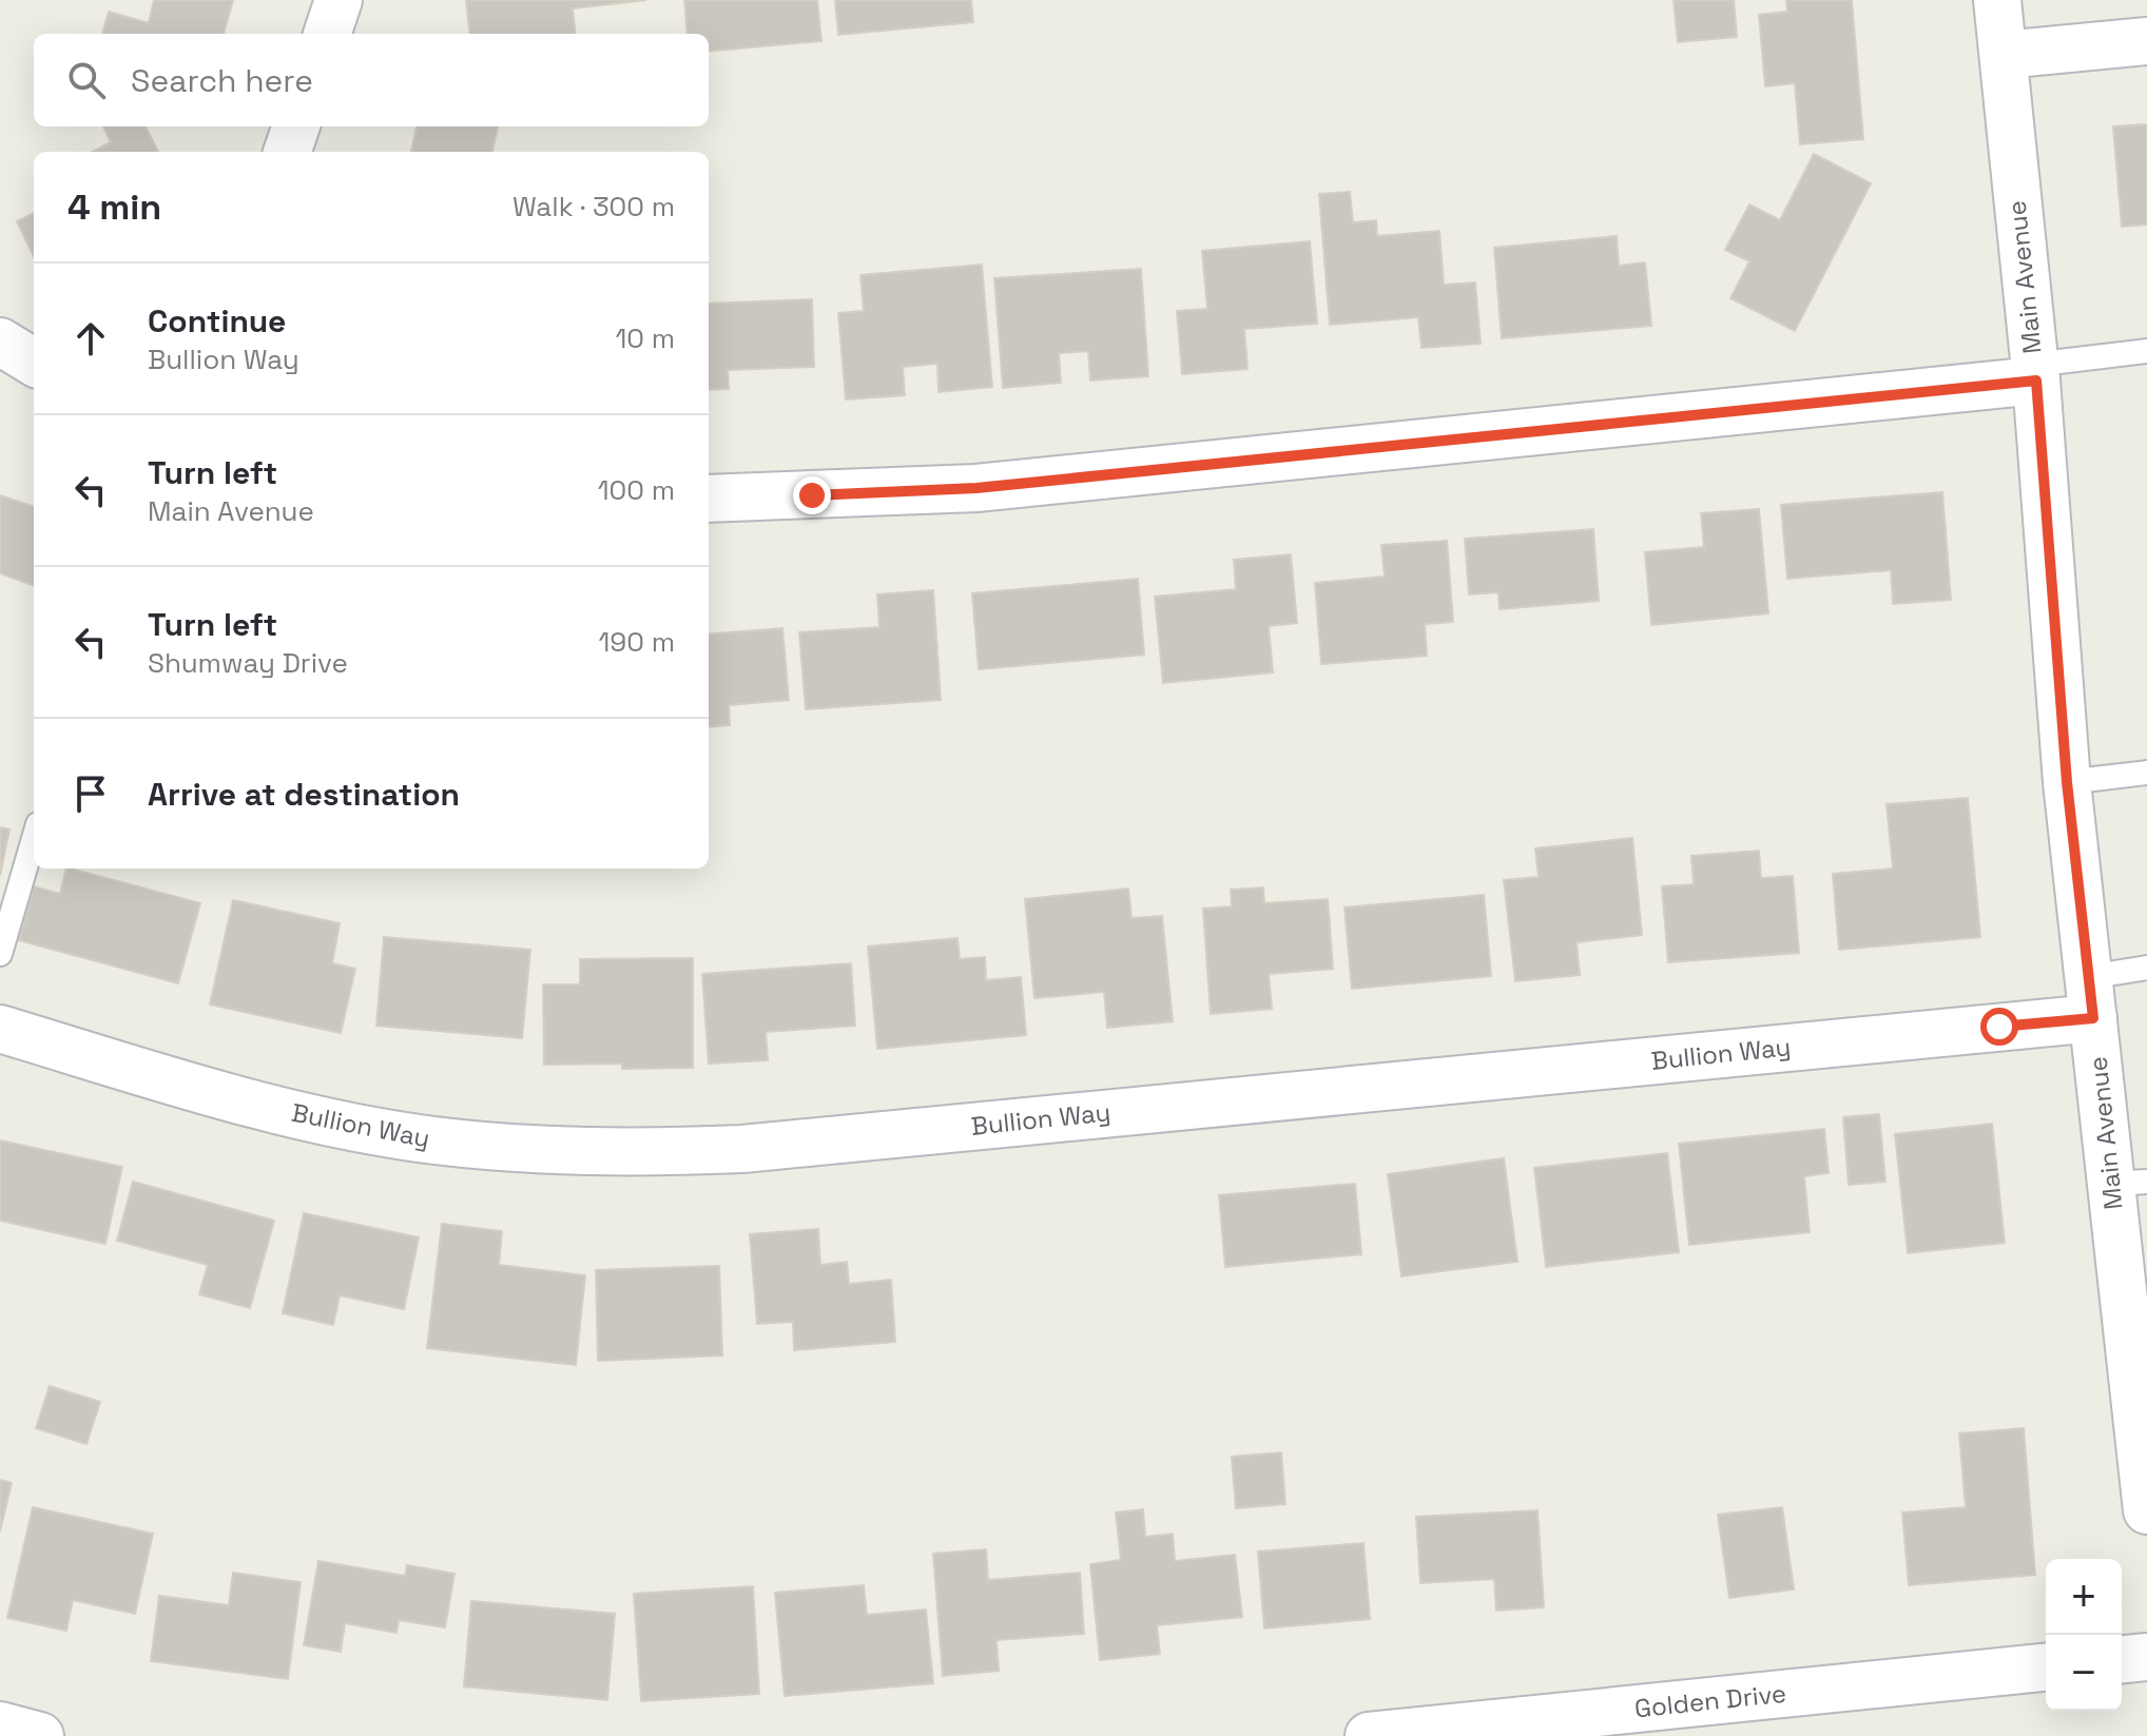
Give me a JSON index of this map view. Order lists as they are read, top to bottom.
{
  "streets": {
    "street": ["Main Avenue", "Bullion Way", "Golden Drive"]
  },
  "crossings": [
    ["Main Avenue", "Bullion Way"]
  ],
  "page": {
    "search": "Search here",
    "heading": ["4 min", "Walk · 300 m"],
    "list": [
      ["Continue", "Bullion Way", "10 m"],
      ["Turn left", "Main Avenue", "100 m"],
      ["Turn left", "Shumway Drive", "190 m"],
      "Arrive at destination"
    ],
    "map_buttons": ["+", "−"]
  }
}
